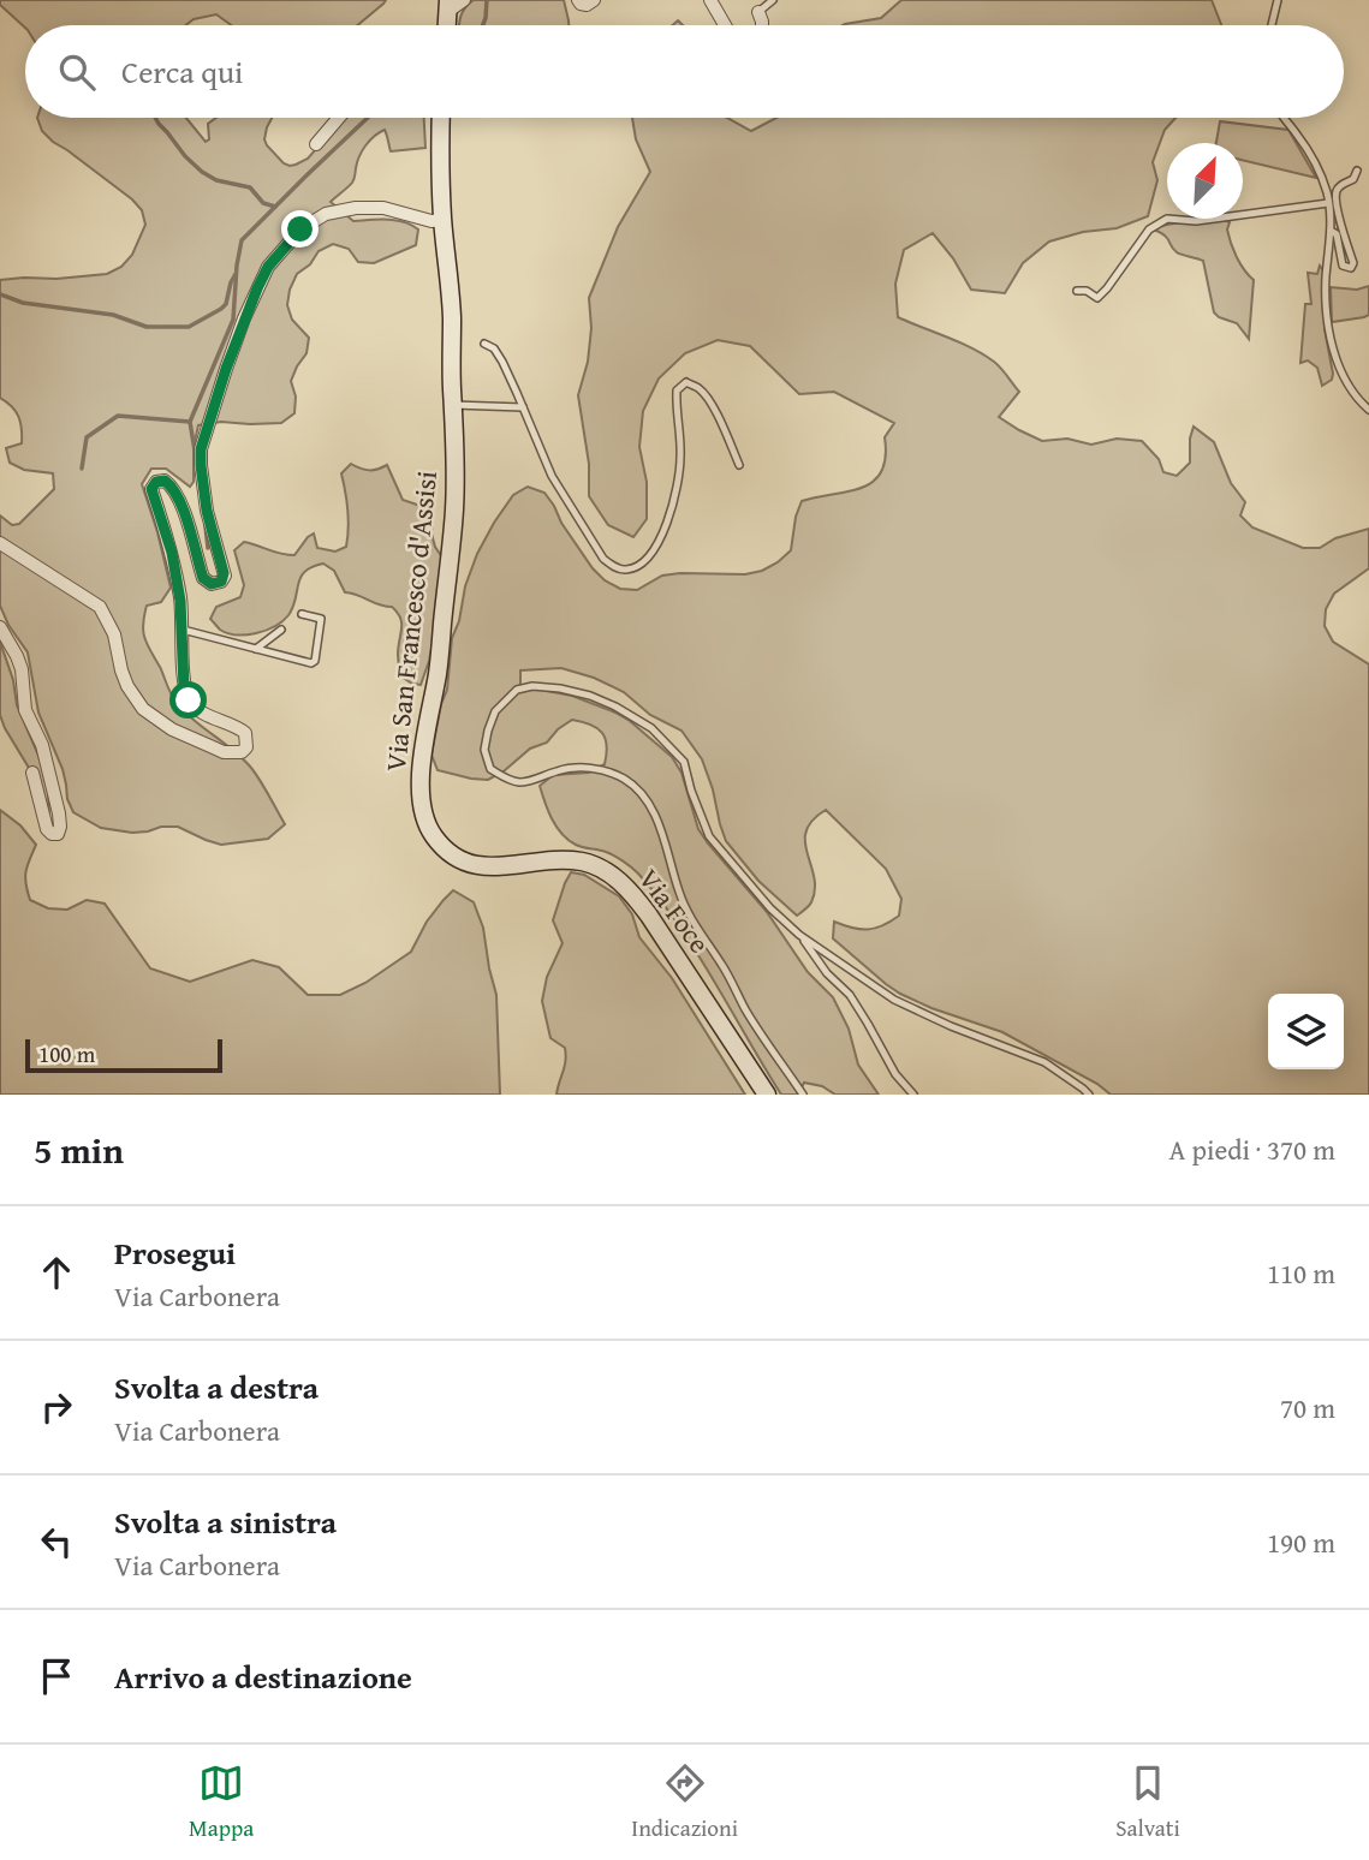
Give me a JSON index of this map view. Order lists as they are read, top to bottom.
{
  "streets": {
    "main road": ["Via San Francesco d'Assisi", "Via Foce"]
  },
  "crossings": [
    ["Via San Francesco d'Assisi", "Via Foce"]
  ],
  "scale_bar": "100 m",
  "north": "top right",
  "page": {
    "search": "Cerca qui",
    "scale": "100 m",
    "heading": ["5 min", "A piedi · 370 m"],
    "list": [
      ["Prosegui", "Via Carbonera", "110 m"],
      ["Svolta a destra", "Via Carbonera", "70 m"],
      ["Svolta a sinistra", "Via Carbonera", "190 m"],
      "Arrivo a destinazione"
    ],
    "nav": ["Mappa", "Indicazioni", "Salvati"]
  }
}
